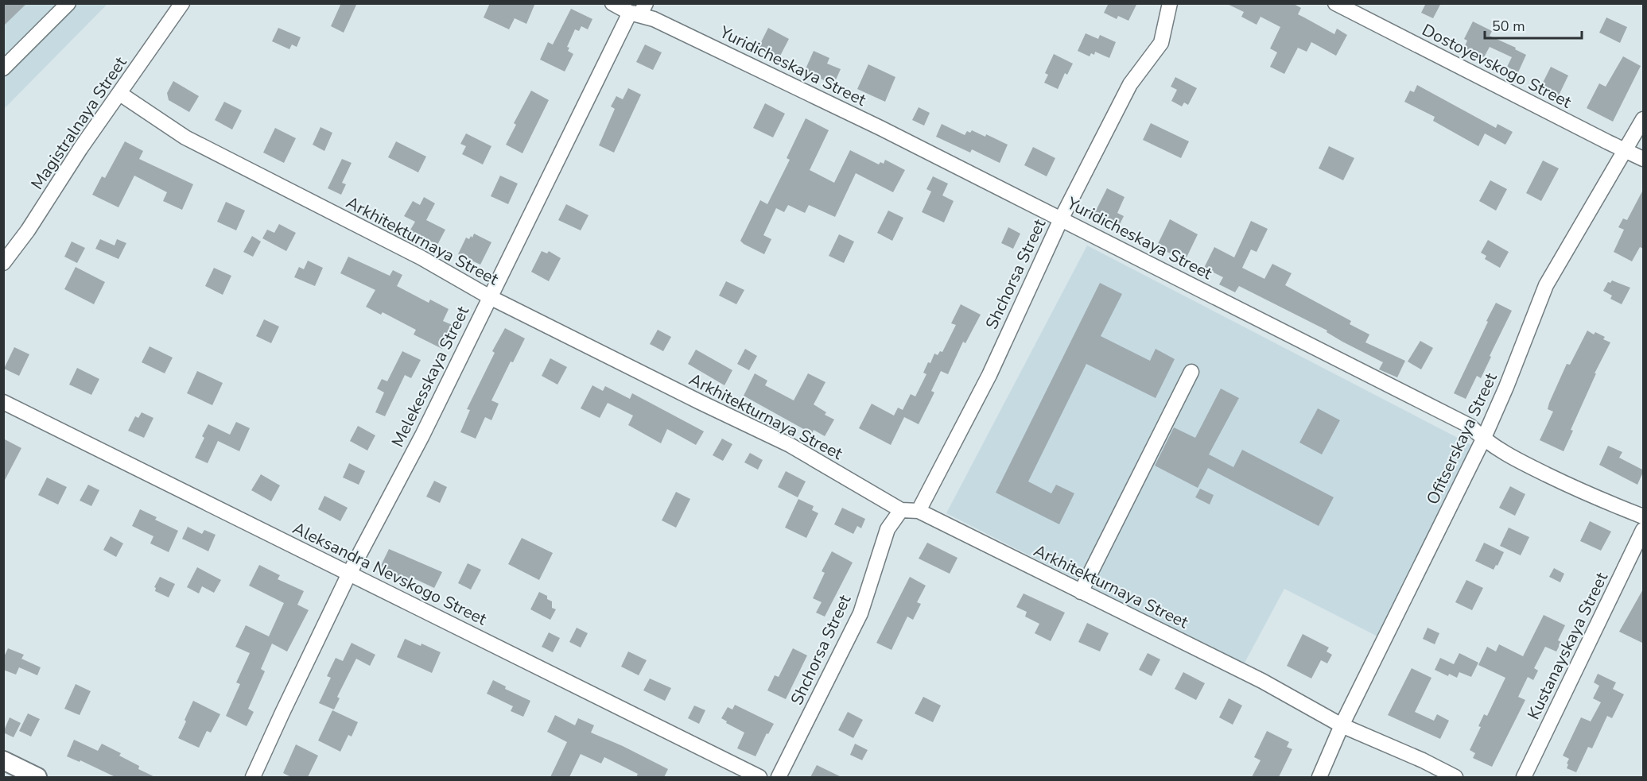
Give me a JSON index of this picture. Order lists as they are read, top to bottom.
{
  "streets": {
    "street": [
      "Yuridicheskaya Street",
      "Dostoyevskogo Street",
      "Magistralnaya Street",
      "Arkhitekturnaya Street",
      "Shchorsa Street",
      "Melekesskaya Street",
      "Ofitserskaya Street",
      "Aleksandra Nevskogo Street",
      "Kustanayskaya Street"
    ]
  },
  "crossings": [
    ["Yuridicheskaya Street", "Shchorsa Street"],
    ["Yuridicheskaya Street", "Melekesskaya Street"],
    ["Yuridicheskaya Street", "Ofitserskaya Street"],
    ["Dostoyevskogo Street", "Ofitserskaya Street"],
    ["Magistralnaya Street", "Arkhitekturnaya Street"],
    ["Arkhitekturnaya Street", "Shchorsa Street"],
    ["Arkhitekturnaya Street", "Melekesskaya Street"],
    ["Arkhitekturnaya Street", "Ofitserskaya Street"],
    ["Melekesskaya Street", "Aleksandra Nevskogo Street"]
  ],
  "scale_bar": "50 m"
}
